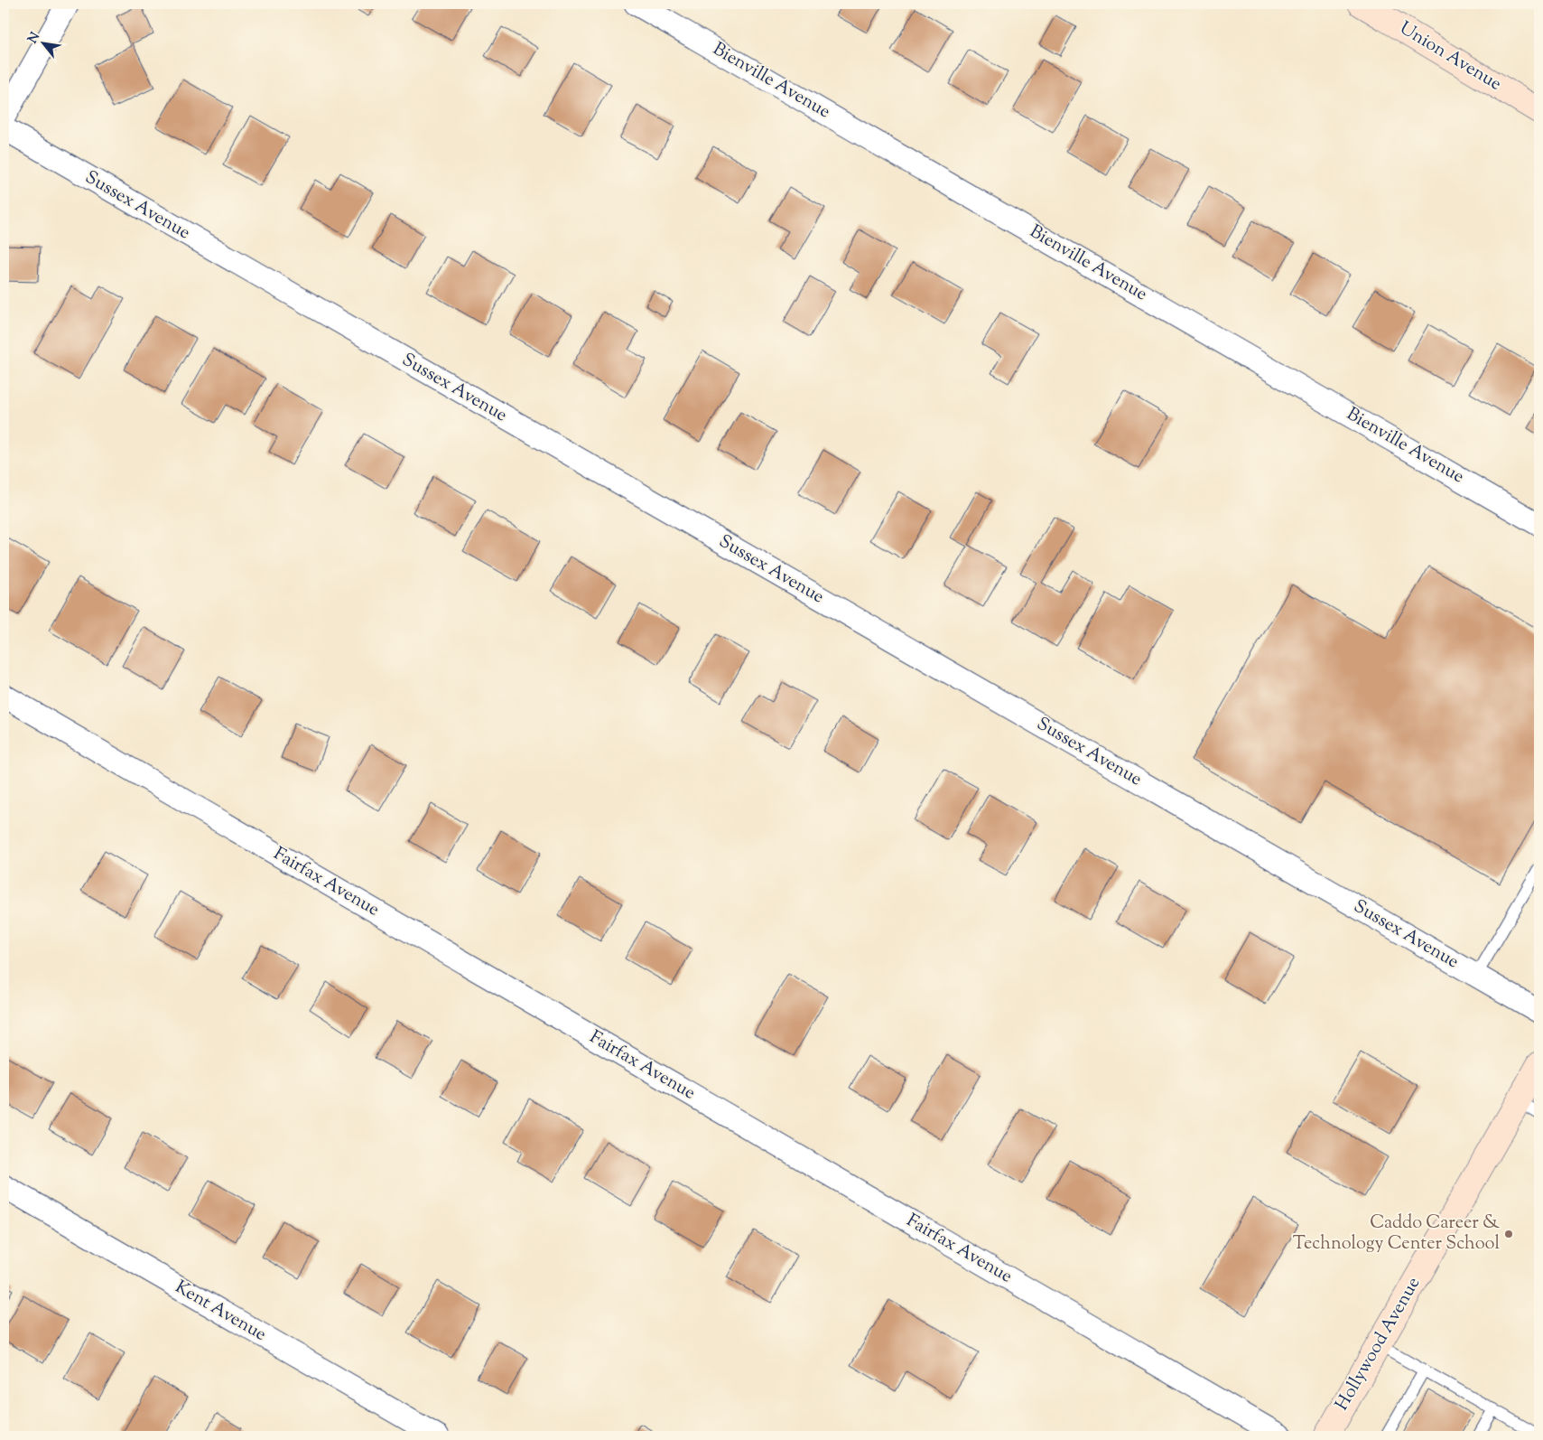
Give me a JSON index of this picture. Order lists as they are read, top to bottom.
{
  "streets": {
    "main road": ["Union Avenue", "Hollywood Avenue"],
    "street": [
      "Bienville Avenue",
      "Sussex Avenue",
      "Fairfax Avenue",
      "Kent Avenue"
    ]
  },
  "places": ["Caddo Career & Technology Center School"],
  "north": "top left"
}
